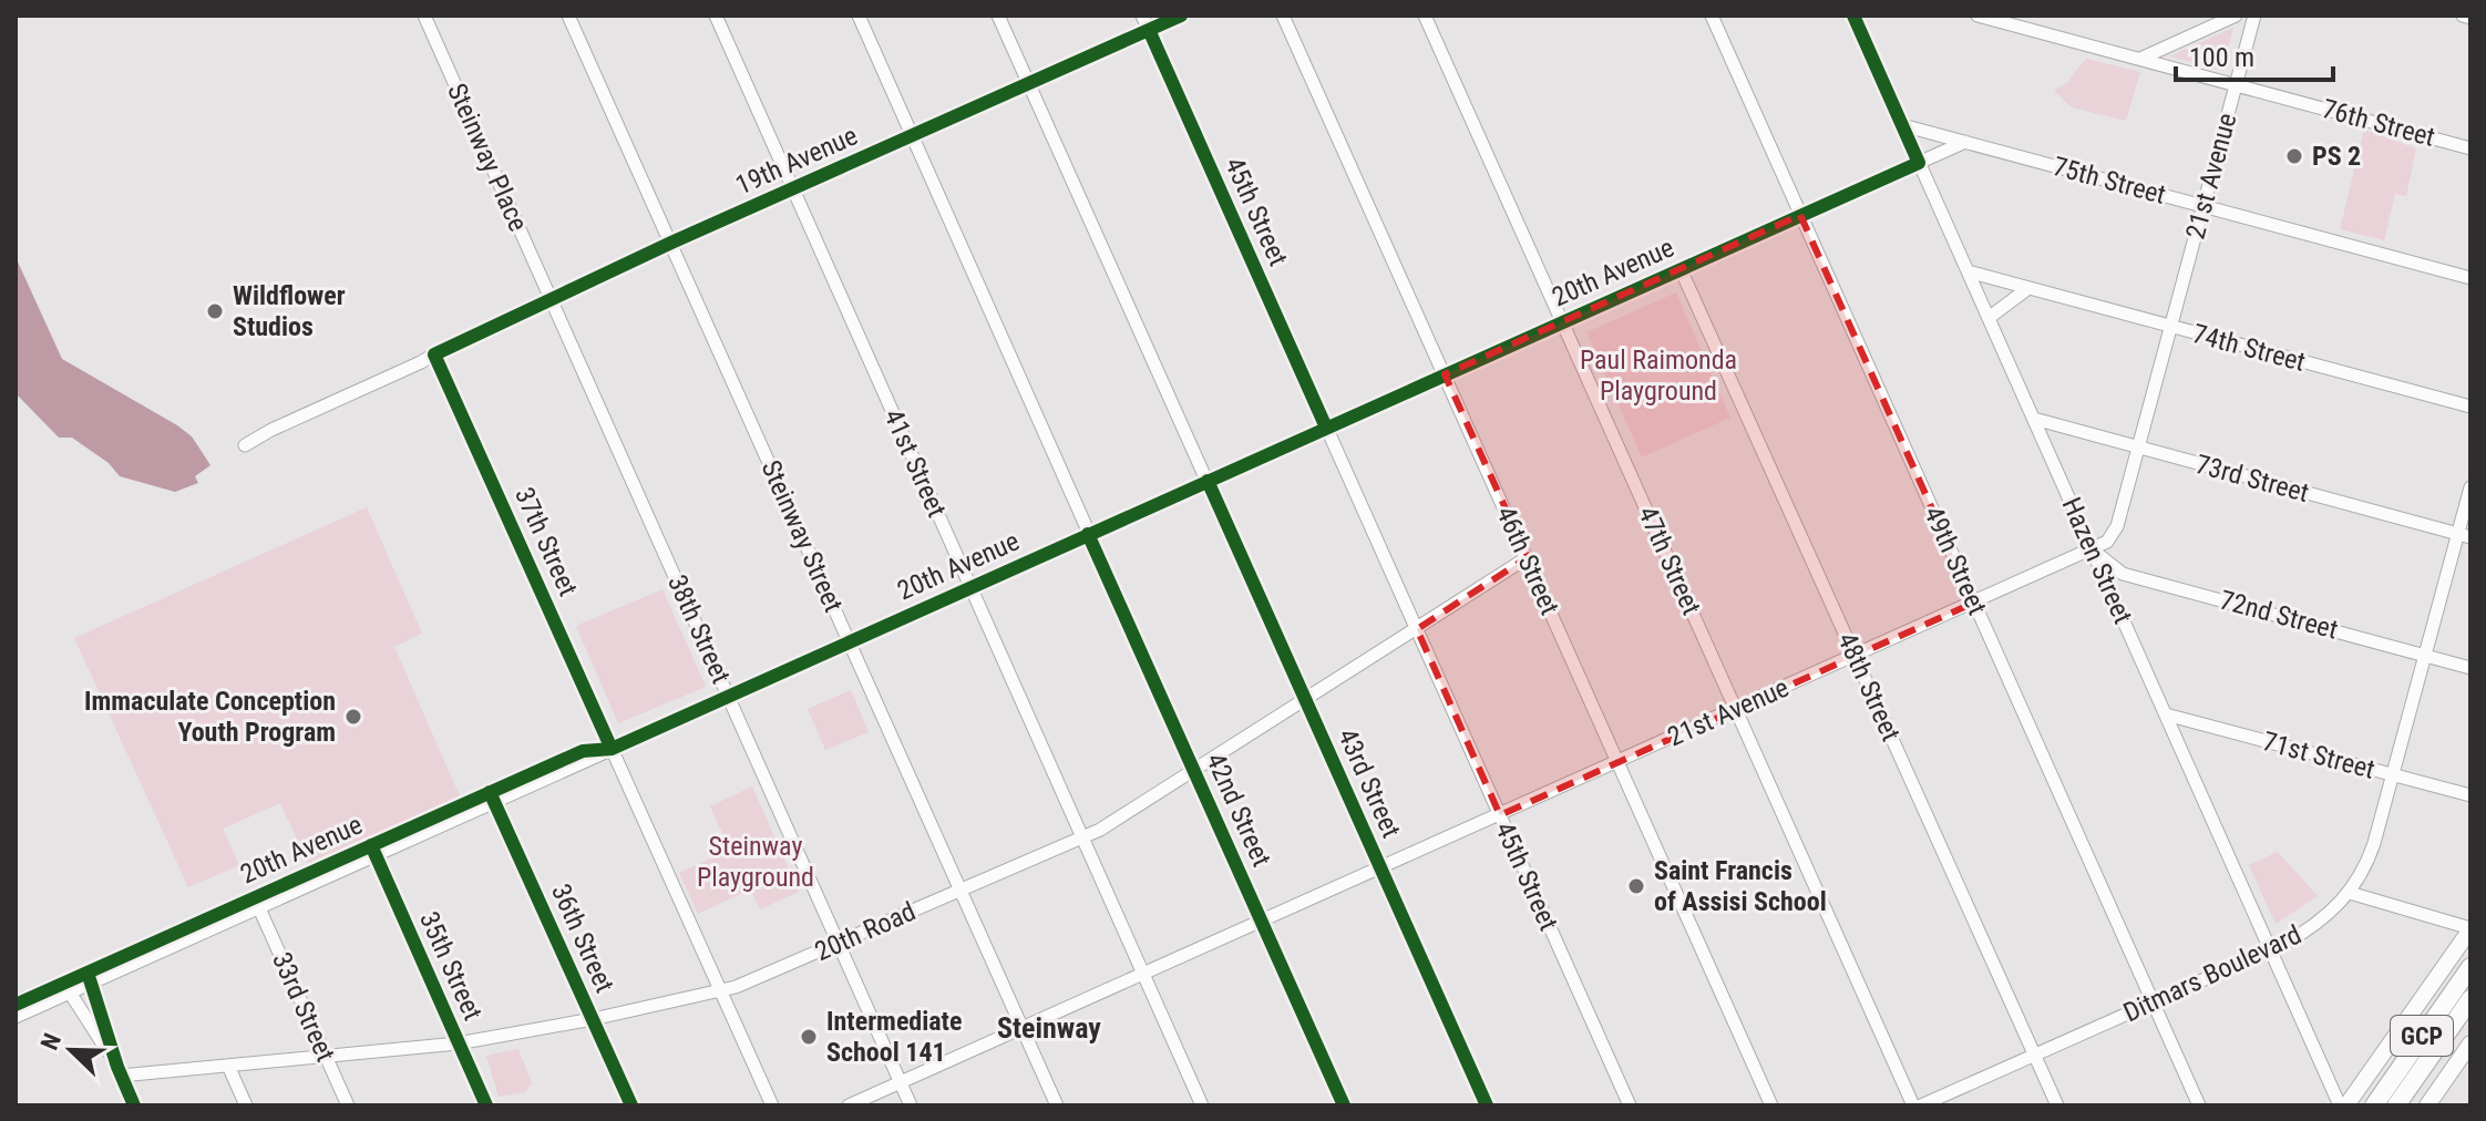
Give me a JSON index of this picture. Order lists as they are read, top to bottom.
{
  "streets": {
    "highway": ["GCP"],
    "street": [
      "76th Street",
      "Steinway Place",
      "19th Avenue",
      "21st Avenue",
      "75th Street",
      "45th Street",
      "20th Avenue",
      "74th Street",
      "41st Street",
      "73rd Street",
      "Steinway Street",
      "37th Street",
      "46th Street",
      "47th Street",
      "49th Street",
      "Hazen Street",
      "72nd Street",
      "38th Street",
      "48th Street",
      "71st Street",
      "43rd Street",
      "42nd Street",
      "20th Road",
      "36th Street",
      "35th Street",
      "Ditmars Boulevard",
      "33rd Street"
    ]
  },
  "crossings": [
    ["76th Street", "21st Avenue"],
    ["Steinway Place", "19th Avenue"],
    ["Steinway Place", "38th Street"],
    ["19th Avenue", "45th Street"],
    ["19th Avenue", "41st Street"],
    ["19th Avenue", "Steinway Street"],
    ["19th Avenue", "37th Street"],
    ["19th Avenue", "38th Street"],
    ["19th Avenue", "43rd Street"],
    ["19th Avenue", "42nd Street"],
    ["21st Avenue", "75th Street"],
    ["21st Avenue", "45th Street"],
    ["21st Avenue", "74th Street"],
    ["21st Avenue", "41st Street"],
    ["21st Avenue", "73rd Street"],
    ["21st Avenue", "Steinway Street"],
    ["21st Avenue", "46th Street"],
    ["21st Avenue", "47th Street"],
    ["21st Avenue", "49th Street"],
    ["21st Avenue", "Hazen Street"],
    ["21st Avenue", "72nd Street"],
    ["21st Avenue", "38th Street"],
    ["21st Avenue", "48th Street"],
    ["21st Avenue", "43rd Street"],
    ["21st Avenue", "42nd Street"],
    ["75th Street", "20th Avenue"],
    ["75th Street", "Hazen Street"],
    ["45th Street", "20th Avenue"],
    ["45th Street", "20th Road"],
    ["20th Avenue", "41st Street"],
    ["20th Avenue", "Steinway Street"],
    ["20th Avenue", "37th Street"],
    ["20th Avenue", "46th Street"],
    ["20th Avenue", "47th Street"],
    ["20th Avenue", "49th Street"],
    ["20th Avenue", "Hazen Street"],
    ["20th Avenue", "38th Street"],
    ["20th Avenue", "48th Street"],
    ["20th Avenue", "43rd Street"],
    ["20th Avenue", "42nd Street"],
    ["20th Avenue", "36th Street"],
    ["20th Avenue", "35th Street"],
    ["20th Avenue", "33rd Street"],
    ["74th Street", "Hazen Street"],
    ["41st Street", "20th Road"],
    ["73rd Street", "Hazen Street"],
    ["73rd Street", "Ditmars Boulevard"],
    ["Steinway Street", "20th Road"],
    ["37th Street", "20th Road"],
    ["46th Street", "20th Road"],
    ["49th Street", "Ditmars Boulevard"],
    ["Hazen Street", "72nd Street"],
    ["Hazen Street", "71st Street"],
    ["Hazen Street", "Ditmars Boulevard"],
    ["72nd Street", "Ditmars Boulevard"],
    ["38th Street", "20th Road"],
    ["48th Street", "Ditmars Boulevard"],
    ["71st Street", "Ditmars Boulevard"],
    ["43rd Street", "20th Road"],
    ["42nd Street", "20th Road"],
    ["20th Road", "36th Street"],
    ["20th Road", "35th Street"],
    ["20th Road", "33rd Street"]
  ],
  "districts": ["Steinway"],
  "parks": ["Paul Raimonda Playground", "Steinway Playground"],
  "places": [
    "PS 2",
    "Wildflower Studios",
    "Immaculate Conception Youth Program",
    "Saint Francis of Assisi School",
    "Intermediate School 141"
  ],
  "scale_bar": "100 m",
  "north": "top left"
}
